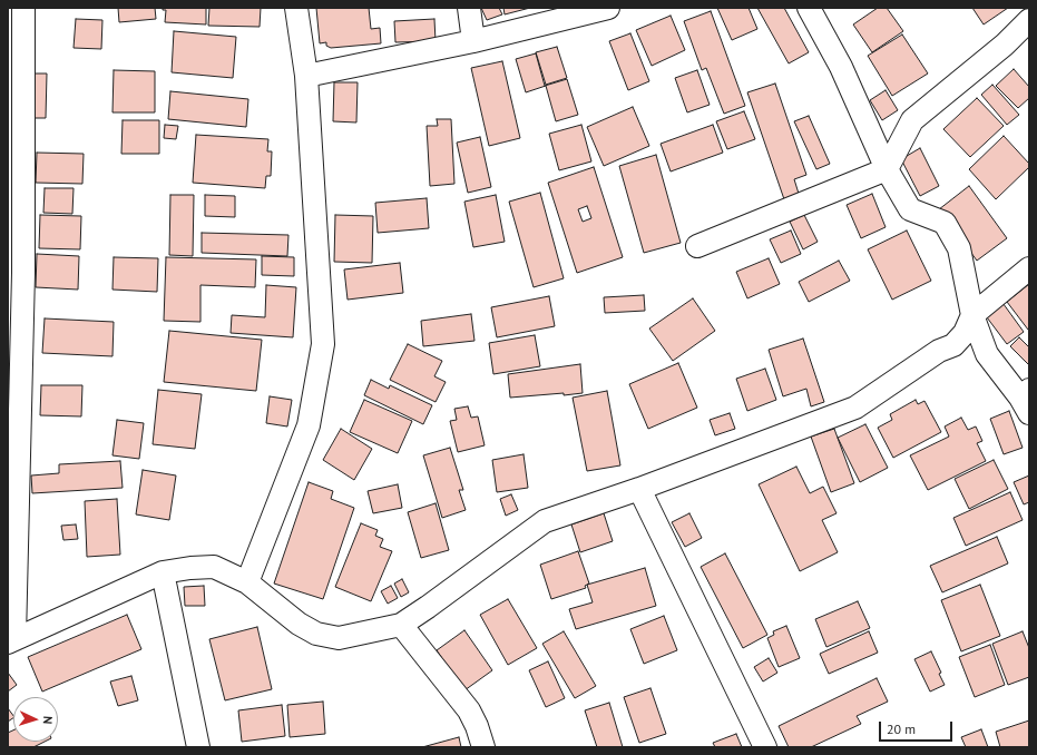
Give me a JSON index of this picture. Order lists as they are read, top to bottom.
{
  "scale_bar": "20 m",
  "north": "right"
}
